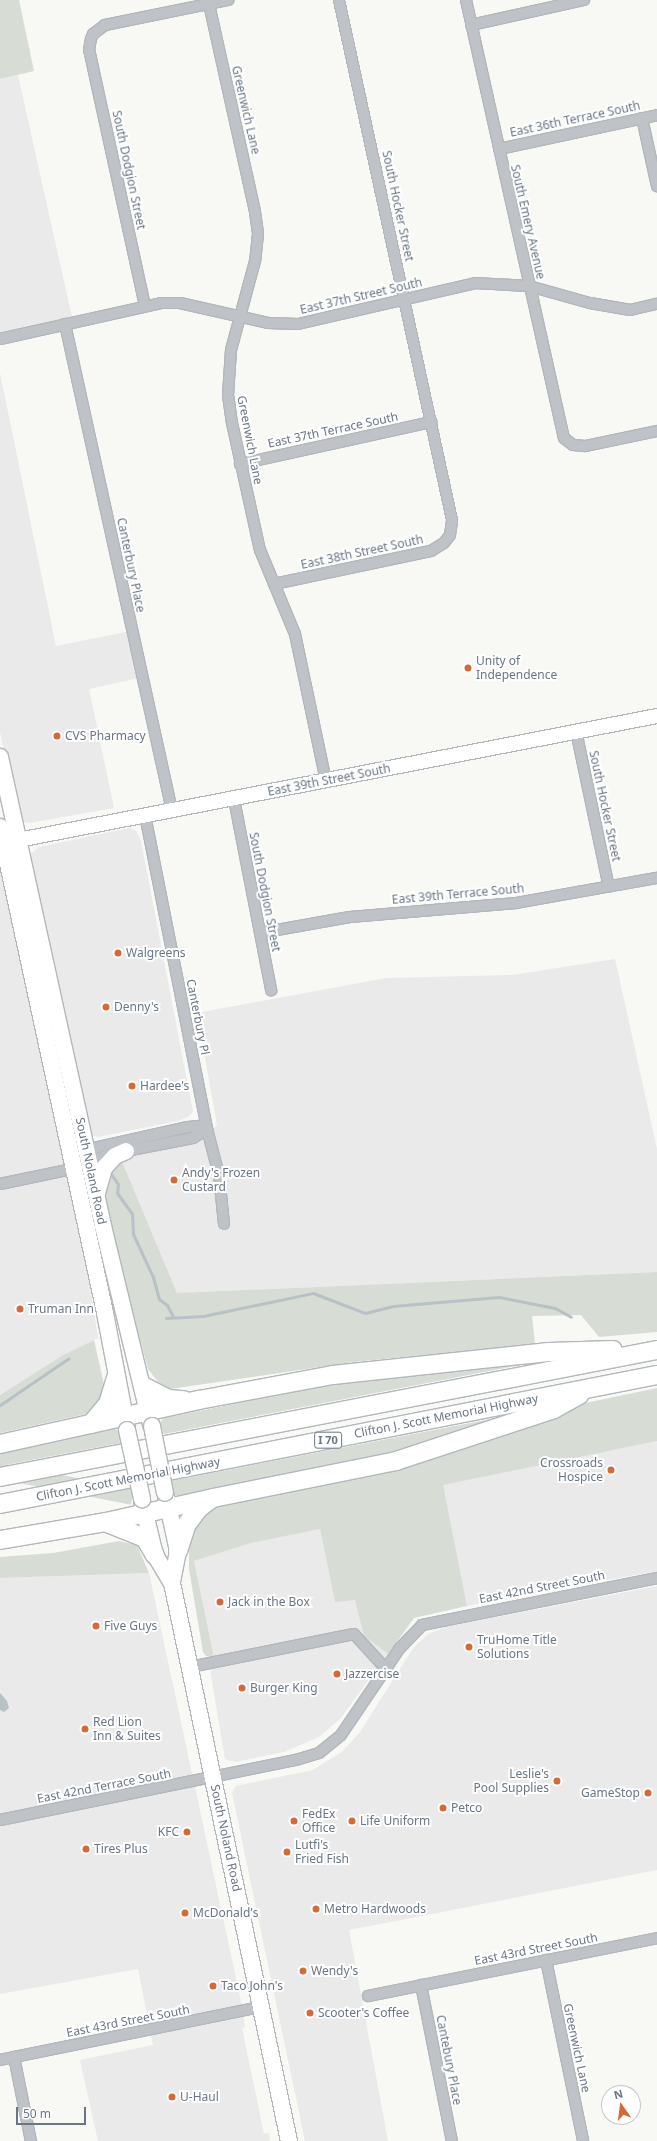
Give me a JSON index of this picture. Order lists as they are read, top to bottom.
{
  "streets": {
    "highway": ["Clifton J. Scott Memorial Highway", "I 70"],
    "main road": ["East 39th Street South", "South Noland Road"],
    "street": [
      "Greenwich Lane",
      "East 36th Terrace South",
      "South Dodgion Street",
      "South Hocker Street",
      "South Emery Avenue",
      "East 37th Street South",
      "East 37th Terrace South",
      "East 38th Street South",
      "Canterbury Place",
      "East 39th Terrace South",
      "Canterbury Pl",
      "East 42nd Street South",
      "East 42nd Terrace South",
      "East 43rd Street South",
      "Cantebury Place"
    ]
  },
  "crossings": [
    ["Greenwich Lane", "South Dodgion Street"],
    ["Greenwich Lane", "East 37th Street South"],
    ["Greenwich Lane", "East 37th Terrace South"],
    ["Greenwich Lane", "East 38th Street South"],
    ["Greenwich Lane", "East 39th Street South"],
    ["Greenwich Lane", "East 43rd Street South"],
    ["East 36th Terrace South", "South Emery Avenue"],
    ["South Dodgion Street", "East 37th Street South"],
    ["South Dodgion Street", "East 39th Street South"],
    ["South Dodgion Street", "East 39th Terrace South"],
    ["South Hocker Street", "East 37th Street South"],
    ["South Hocker Street", "East 37th Terrace South"],
    ["South Hocker Street", "East 38th Street South"],
    ["South Hocker Street", "East 39th Street South"],
    ["South Hocker Street", "East 39th Terrace South"],
    ["South Emery Avenue", "East 37th Street South"],
    ["East 37th Street South", "Canterbury Place"],
    ["Canterbury Place", "East 39th Street South"],
    ["East 39th Street South", "Canterbury Pl"],
    ["East 39th Street South", "South Noland Road"],
    ["South Noland Road", "East 42nd Terrace South"],
    ["South Noland Road", "East 43rd Street South"],
    ["East 42nd Street South", "East 42nd Terrace South"],
    ["East 43rd Street South", "Cantebury Place"]
  ],
  "places": [
    "Unity of Independence",
    "CVS Pharmacy",
    "Walgreens",
    "Denny's",
    "Hardee's",
    "Andy's Frozen Custard",
    "Truman Inn",
    "Crossroads Hospice",
    "Jack in the Box",
    "Five Guys",
    "TruHome Title Solutions",
    "Jazzercise",
    "Burger King",
    "Red Lion Inn & Suites",
    "Leslie's Pool Supplies",
    "GameStop",
    "Petco",
    "FedEx Office",
    "Life Uniform",
    "KFC",
    "Tires Plus",
    "Lutfi's Fried Fish",
    "Metro Hardwoods",
    "McDonald's",
    "Wendy's",
    "Taco John's",
    "Scooter's Coffee",
    "U-Haul"
  ],
  "scale_bar": "50 m",
  "north": "top"
}
